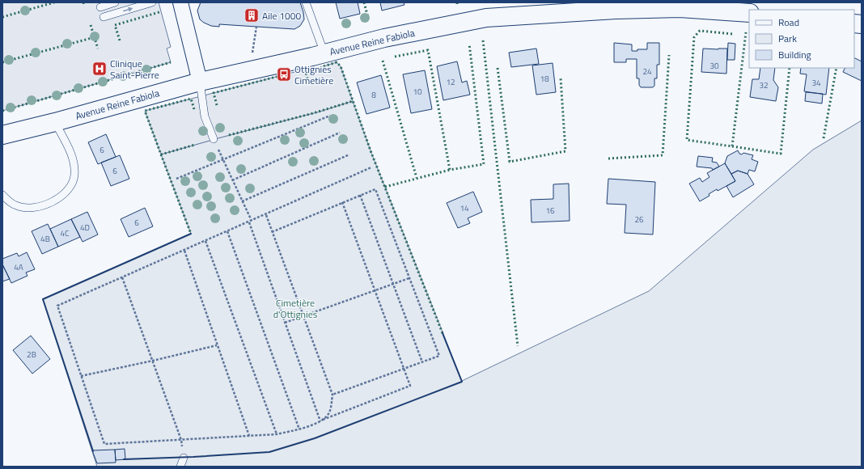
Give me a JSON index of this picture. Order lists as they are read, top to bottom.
{
  "streets": {
    "street": ["Avenue Reine Fabiola"]
  },
  "parks": ["Cimetière d'Ottignies"],
  "places": {
    "building": ["Aile 1000"],
    "hospital": ["Clinique Saint-Pierre"],
    "bus stop": ["Ottignies Cimetière"]
  },
  "house_numbers": [
    "30",
    "24",
    "18",
    "12",
    "34",
    "32",
    "10",
    "8",
    "6",
    "6",
    "14",
    "16",
    "26",
    "6",
    "4D",
    "4C",
    "4B",
    "4A",
    "2B"
  ],
  "legend": ["Road", "Park", "Building"]
}
